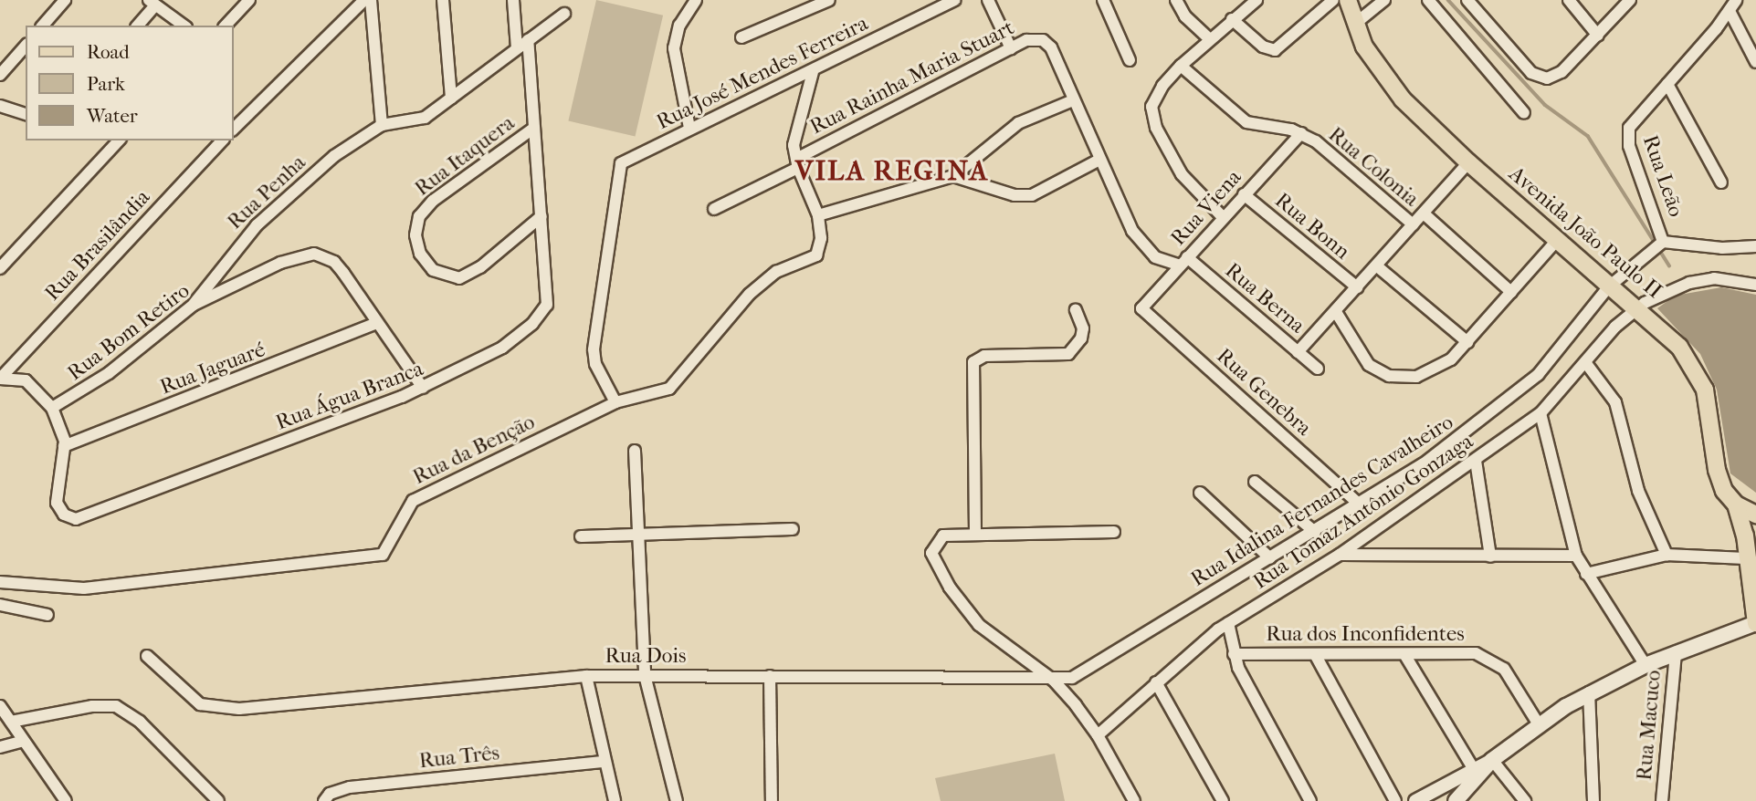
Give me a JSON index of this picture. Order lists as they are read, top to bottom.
{
  "streets": {
    "main road": ["Avenida João Paulo II"],
    "street": [
      "Rua José Mendes Ferreira",
      "Rua Rainha Maria Stuart",
      "Rua Itaquera",
      "Rua Colonia",
      "Rua Leão",
      "Rua Penha",
      "Rua Viena",
      "Rua Bonn",
      "Rua Brasilândia",
      "Rua Berna",
      "Rua Bom Retiro",
      "Rua Jaguaré",
      "Rua Genebra",
      "Rua Água Branca",
      "Rua da Benção",
      "Rua Idalina Fernandes Cavalheiro",
      "Rua Tomaz Antônio Gonzaga",
      "Rua dos Inconfidentes",
      "Rua Dois",
      "Rua Macuco",
      "Rua Três"
    ]
  },
  "crossings": [
    ["Rua José Mendes Ferreira", "Rua da Benção"],
    ["Rua Rainha Maria Stuart", "Rua Viena"],
    ["Rua Rainha Maria Stuart", "Rua Berna"],
    ["Rua Itaquera", "Rua Água Branca"],
    ["Rua Colonia", "Rua Viena"],
    ["Rua Leão", "Avenida João Paulo II"],
    ["Rua Leão", "Rua Idalina Fernandes Cavalheiro"],
    ["Rua Penha", "Rua Bom Retiro"],
    ["Rua Viena", "Rua Bonn"],
    ["Rua Viena", "Rua Berna"],
    ["Rua Viena", "Rua Genebra"],
    ["Avenida João Paulo II", "Rua Idalina Fernandes Cavalheiro"],
    ["Avenida João Paulo II", "Rua Tomaz Antônio Gonzaga"],
    ["Rua Brasilândia", "Rua Água Branca"],
    ["Rua Bom Retiro", "Rua Jaguaré"],
    ["Rua Bom Retiro", "Rua Água Branca"],
    ["Rua Jaguaré", "Rua Água Branca"],
    ["Rua Genebra", "Rua Idalina Fernandes Cavalheiro"],
    ["Rua Idalina Fernandes Cavalheiro", "Rua Dois"]
  ],
  "districts": ["VILA REGINA"],
  "legend": ["Road", "Park", "Water"]
}
